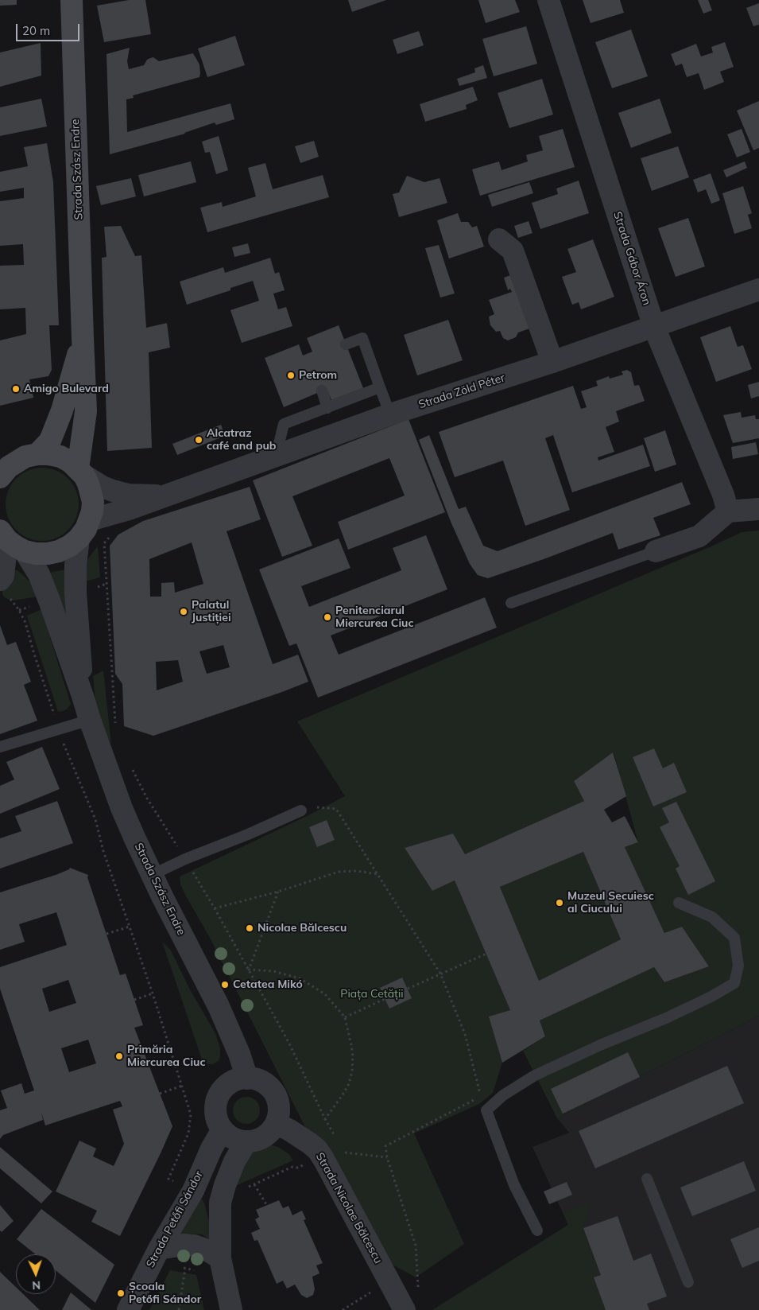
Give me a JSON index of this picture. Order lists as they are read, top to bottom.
{
  "streets": {
    "main road": ["Strada Szász Endre"],
    "street": [
      "Strada Gábor Áron",
      "Strada Zöld Péter",
      "Strada Nicolae Bălcescu",
      "Strada Petőfi Sándor"
    ]
  },
  "crossings": [
    ["Strada Szász Endre", "Strada Zöld Péter"],
    ["Strada Szász Endre", "Strada Nicolae Bălcescu"],
    ["Strada Szász Endre", "Strada Petőfi Sándor"],
    ["Strada Gábor Áron", "Strada Zöld Péter"],
    ["Strada Nicolae Bălcescu", "Strada Petőfi Sándor"]
  ],
  "parks": ["Piața Cetății"],
  "places": [
    "Petrom",
    "Amigo Bulevard",
    "Alcatraz café and pub",
    "Palatul Justiției",
    "Penitenciarul Miercurea Ciuc",
    "Muzeul Secuiesc al Ciucului",
    "Nicolae Bălcescu",
    "Cetatea Mikó",
    "Primăria Miercurea Ciuc",
    "Școala Petőfi Sándor"
  ],
  "scale_bar": "20 m",
  "north": "bottom"
}
